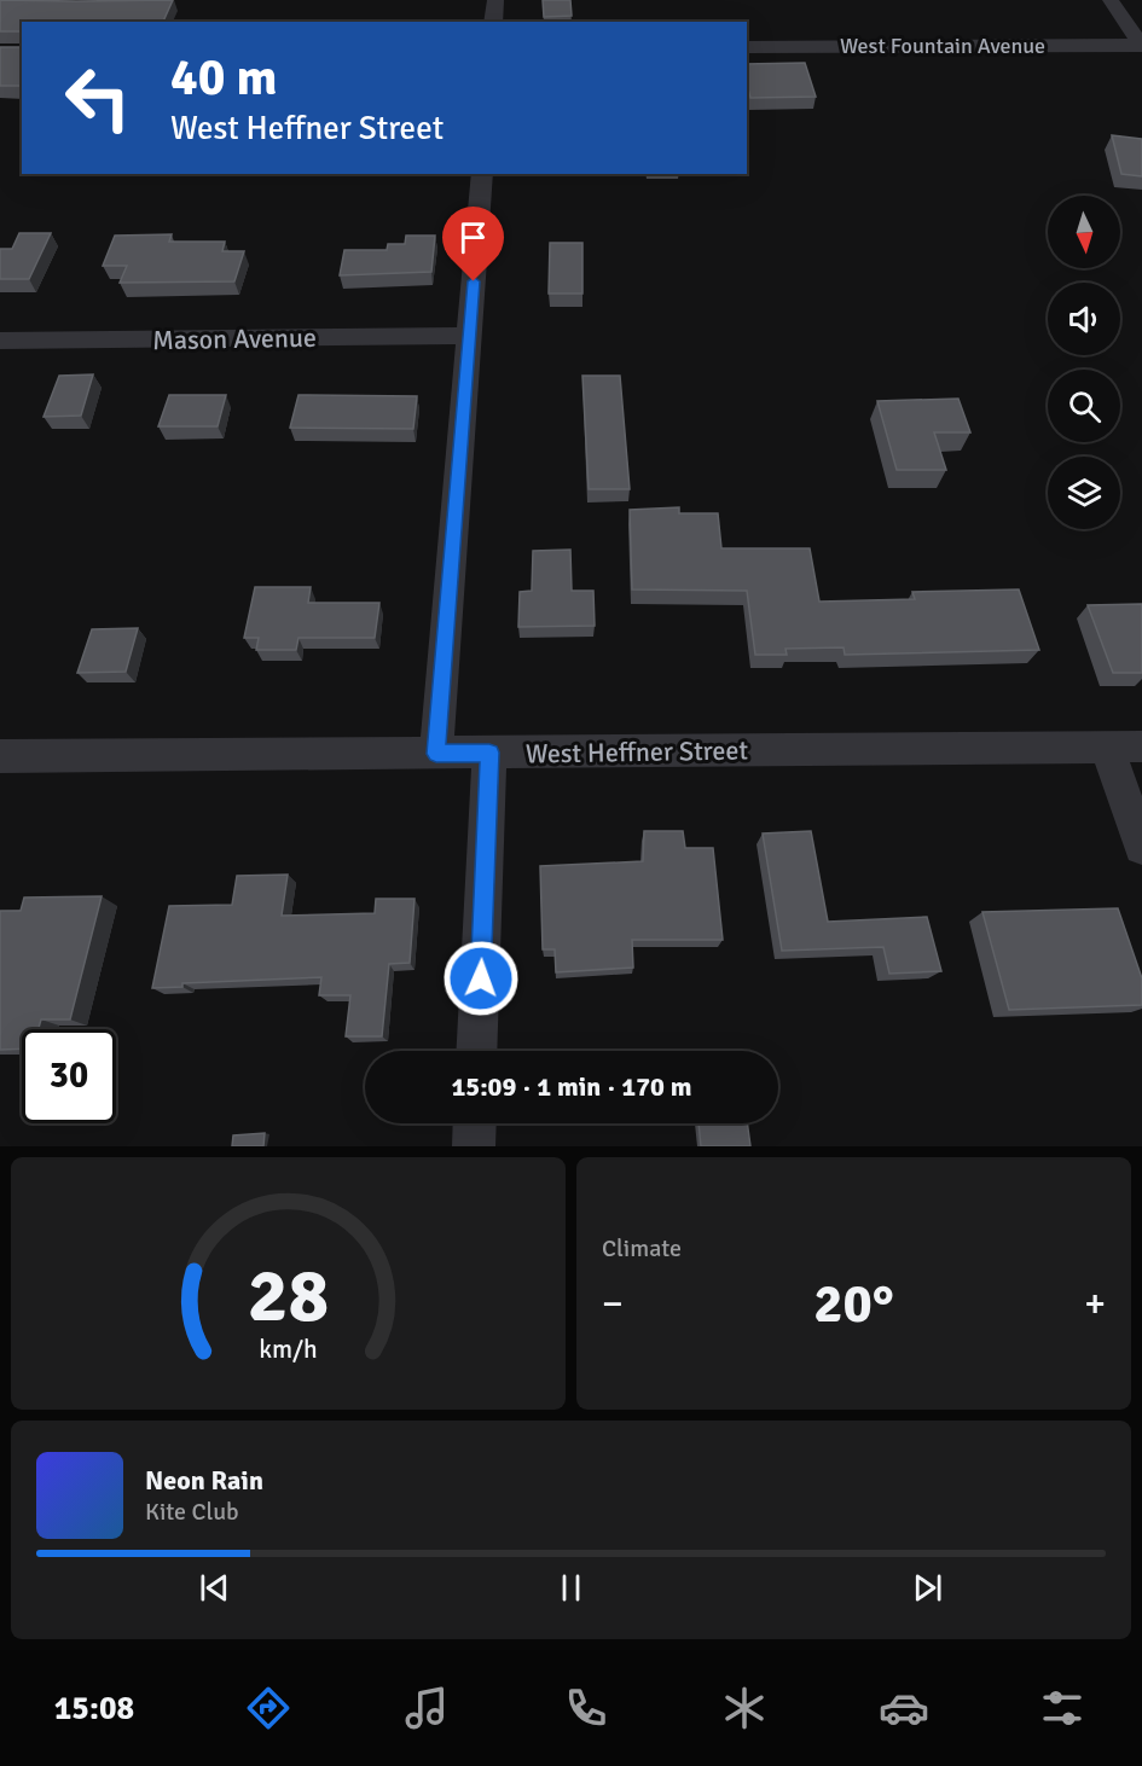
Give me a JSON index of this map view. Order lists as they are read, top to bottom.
{
  "streets": {
    "street": ["West Fountain Avenue", "Mason Avenue", "West Heffner Street"]
  },
  "north": "bottom",
  "page": {
    "turn": ["40 m", "West Heffner Street"],
    "limit": "30",
    "trip": "15:09 · 1 min · 170 m",
    "tile": "Climate",
    "heat": ["−", "20°", "+"],
    "song": ["Neon Rain", "Kite Club"],
    "tabs": "15:08",
    "gauge": ["28", "km/h"]
  }
}
